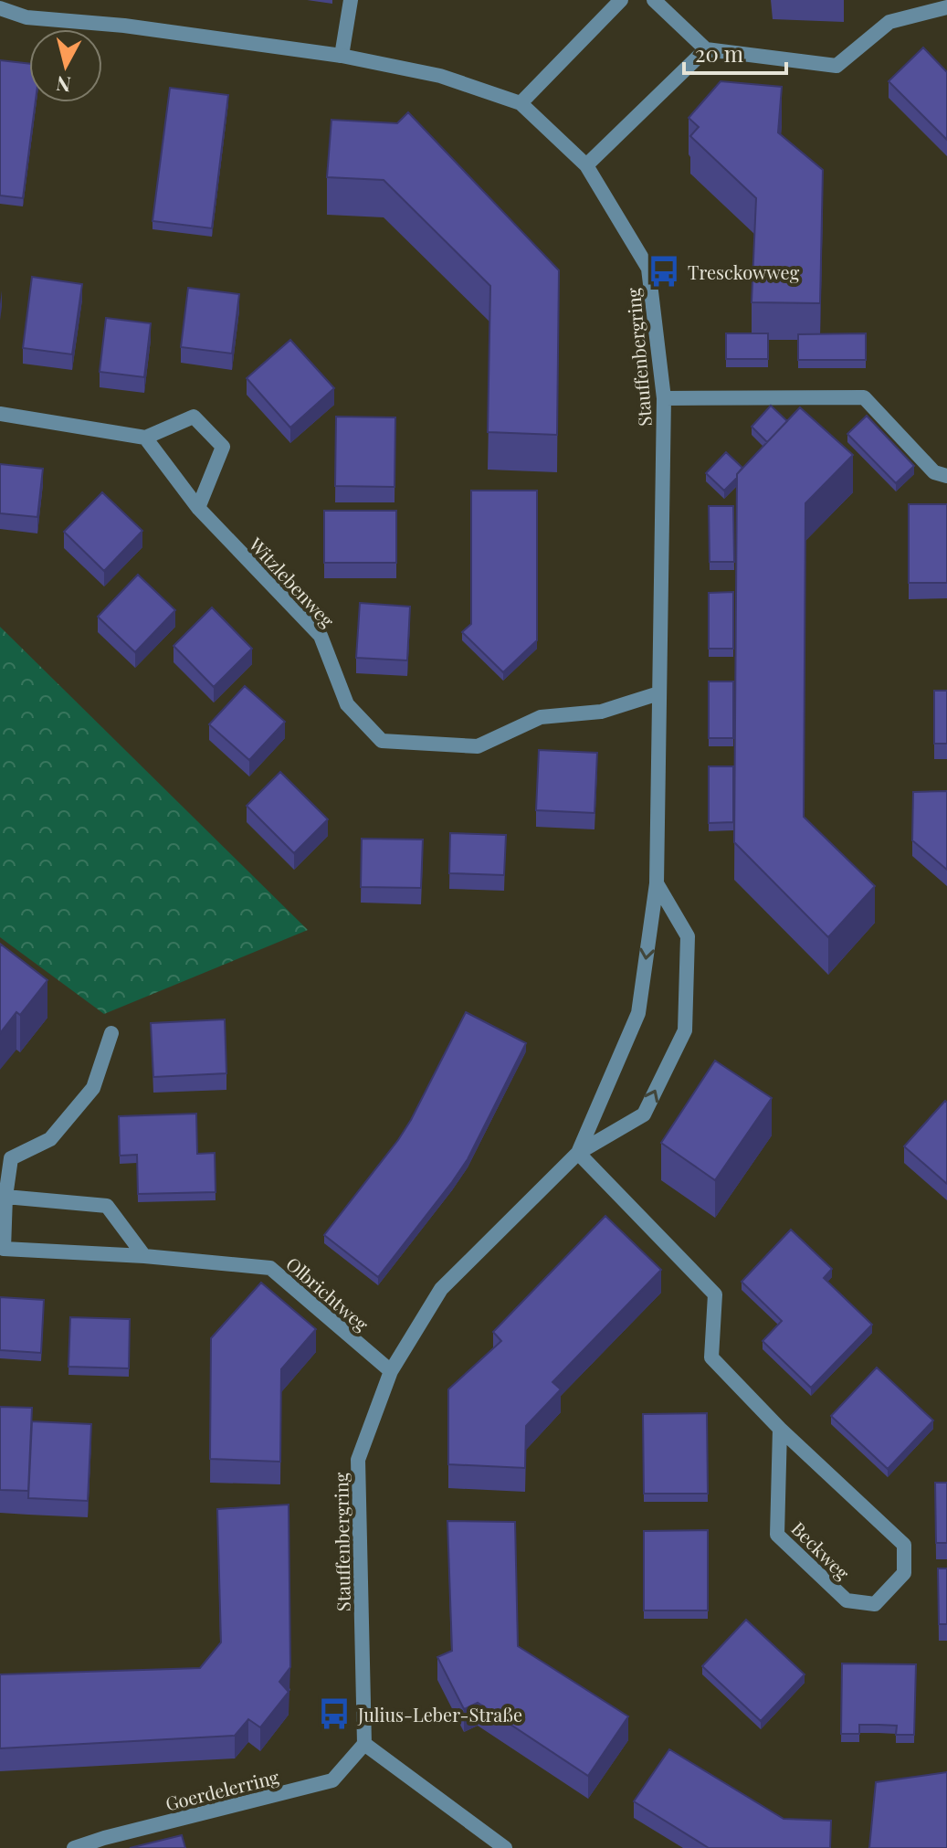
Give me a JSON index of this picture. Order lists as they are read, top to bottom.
{
  "streets": {
    "street": [
      "Stauffenbergring",
      "Witzlebenweg",
      "Olbrichtweg",
      "Beckweg",
      "Goerdelerring"
    ]
  },
  "crossings": [
    ["Stauffenbergring", "Witzlebenweg"],
    ["Stauffenbergring", "Olbrichtweg"],
    ["Stauffenbergring", "Beckweg"],
    ["Stauffenbergring", "Goerdelerring"]
  ],
  "places": {
    "bus stop": ["Tresckowweg", "Julius-Leber-Straße"]
  },
  "scale_bar": "20 m",
  "north": "bottom"
}
